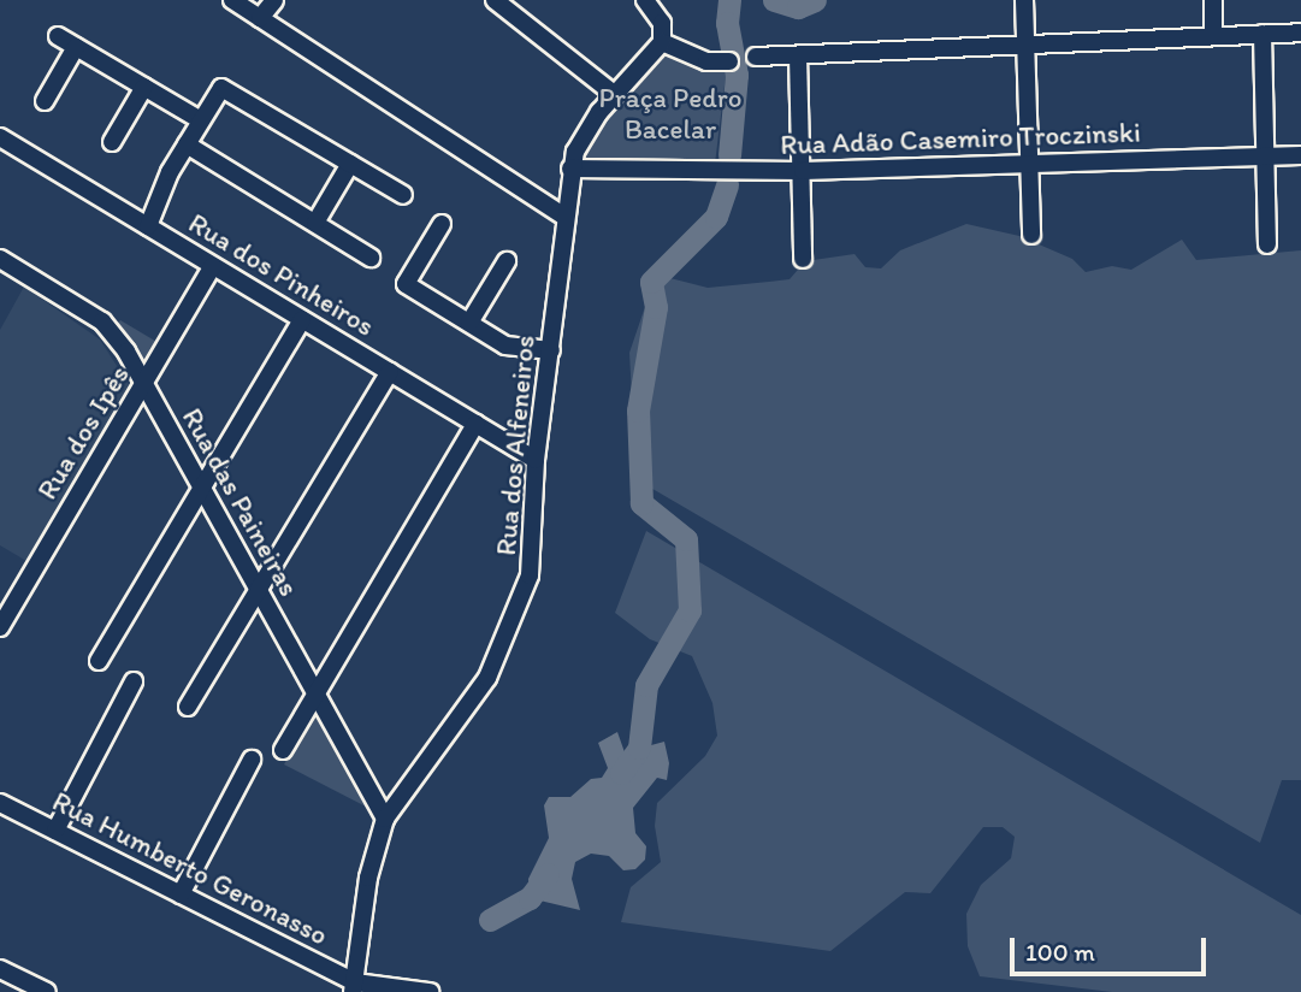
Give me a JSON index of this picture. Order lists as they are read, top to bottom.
{
  "streets": {
    "street": [
      "Rua Adão Casemiro Troczinski",
      "Rua dos Pinheiros",
      "Rua dos Ipês",
      "Rua dos Alfeneiros",
      "Rua das Paineiras",
      "Rua Humberto Geronasso"
    ]
  },
  "crossings": [
    ["Rua Adão Casemiro Troczinski", "Rua dos Alfeneiros"],
    ["Rua dos Pinheiros", "Rua dos Ipês"],
    ["Rua dos Pinheiros", "Rua dos Alfeneiros"],
    ["Rua dos Ipês", "Rua das Paineiras"],
    ["Rua dos Alfeneiros", "Rua das Paineiras"],
    ["Rua dos Alfeneiros", "Rua Humberto Geronasso"]
  ],
  "parks": ["Praça Pedro Bacelar"],
  "scale_bar": "100 m"
}
